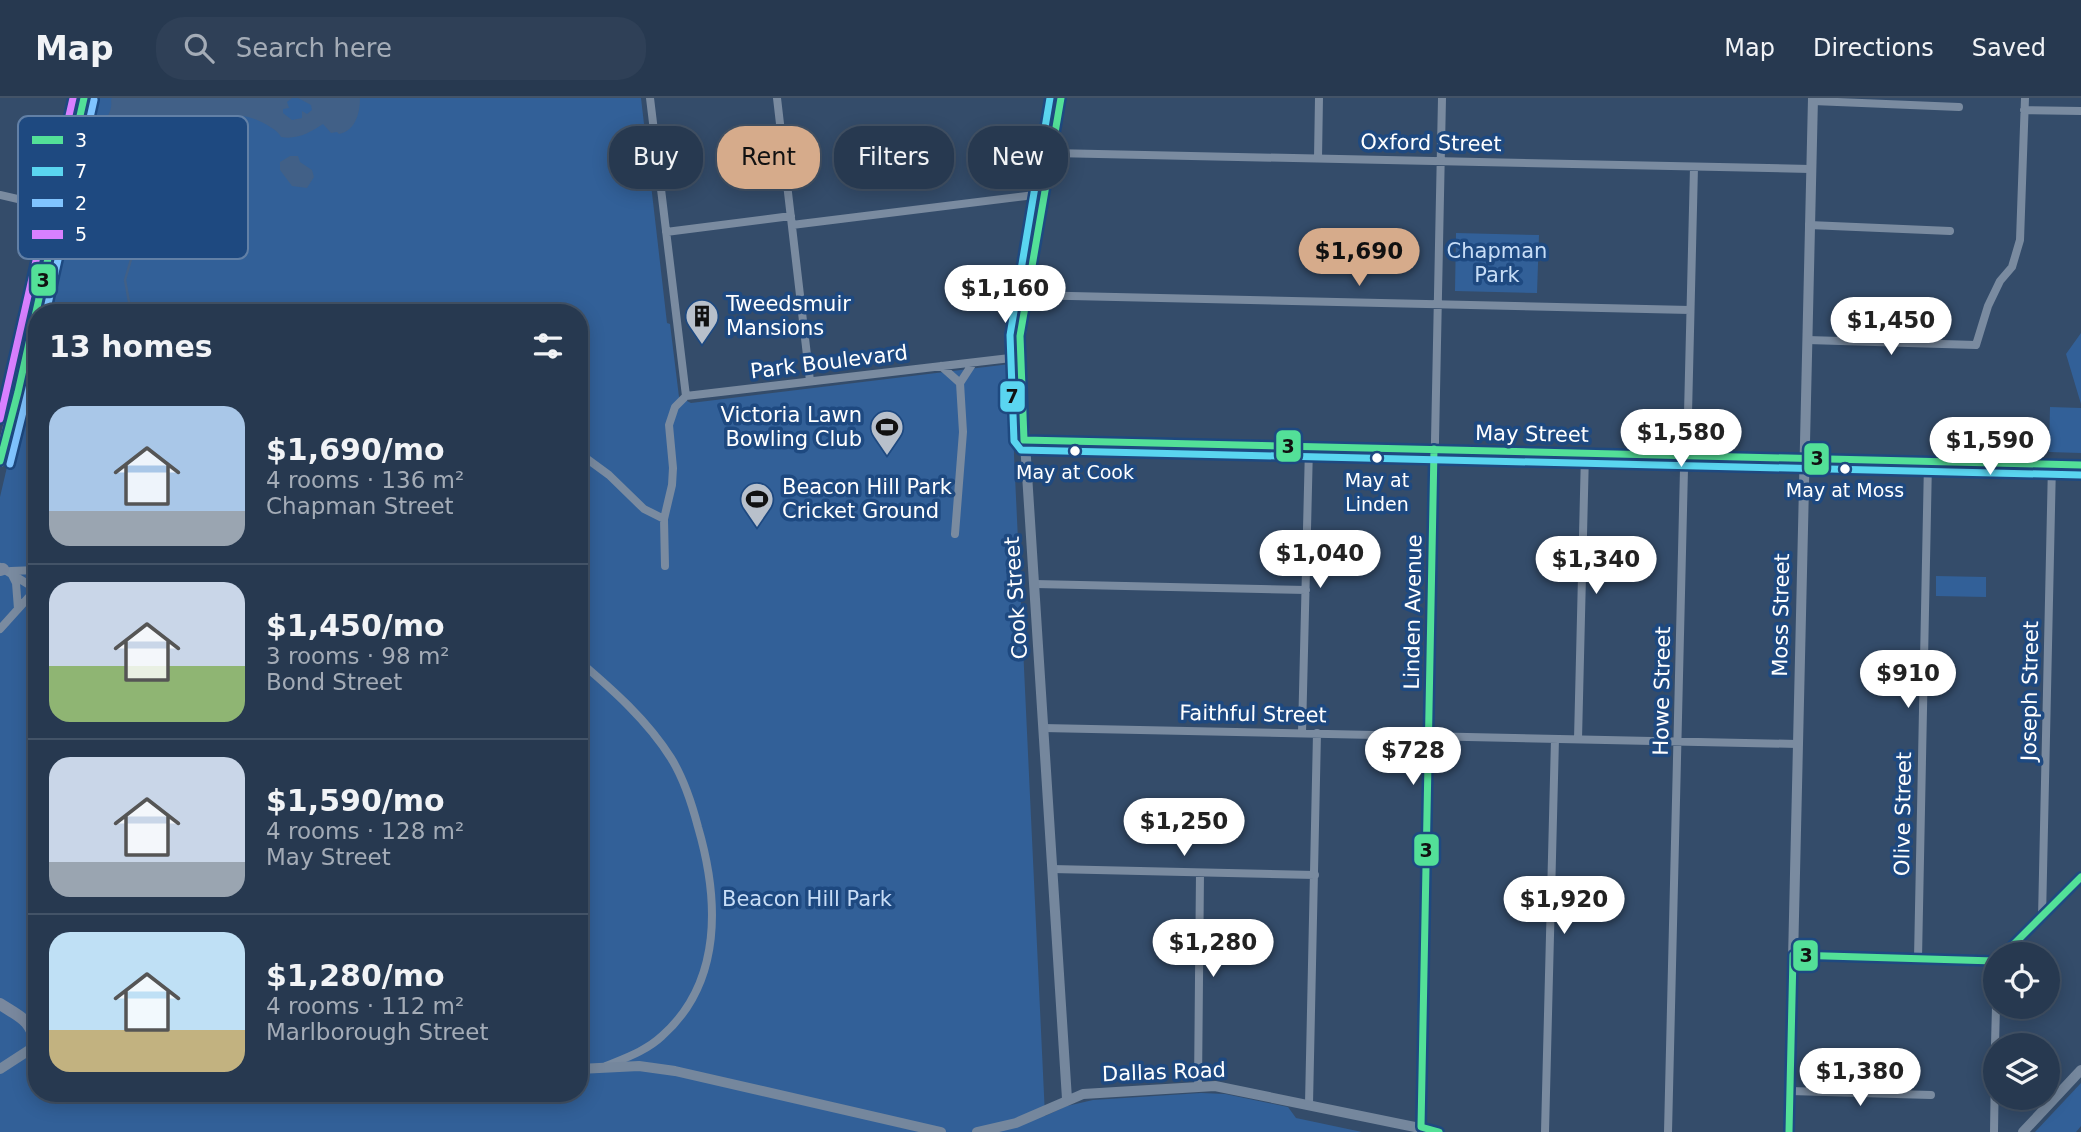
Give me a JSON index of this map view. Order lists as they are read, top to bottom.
{
  "streets": {
    "main road": ["Cook Street", "Dallas Road"],
    "street": [
      "Oxford Street",
      "Park Boulevard",
      "May Street",
      "Linden Avenue",
      "Moss Street",
      "Howe Street",
      "Joseph Street",
      "Faithful Street",
      "Olive Street"
    ]
  },
  "crossings": [
    ["Oxford Street", "Linden Avenue"],
    ["Oxford Street", "Moss Street"],
    ["Oxford Street", "Howe Street"],
    ["Park Boulevard", "Cook Street"],
    ["May Street", "Cook Street"],
    ["May Street", "Linden Avenue"],
    ["May Street", "Moss Street"],
    ["May Street", "Howe Street"],
    ["May Street", "Joseph Street"],
    ["May Street", "Olive Street"],
    ["Cook Street", "Faithful Street"],
    ["Cook Street", "Dallas Road"],
    ["Linden Avenue", "Faithful Street"],
    ["Linden Avenue", "Dallas Road"],
    ["Moss Street", "Faithful Street"],
    ["Howe Street", "Faithful Street"]
  ],
  "parks": ["Chapman Park", "Beacon Hill Park"],
  "places": {
    "building": ["Tweedsmuir Mansions"],
    "other": ["May at Cook", "May at Linden", "May at Moss"],
    "sports": ["Victoria Lawn Bowling Club", "Beacon Hill Park Cricket Ground"]
  },
  "lines": [
    "transit line 3",
    "transit line 7",
    "transit line 5",
    "transit line 2"
  ],
  "legend": [
    "3",
    "7",
    "2",
    "5"
  ],
  "page": {
    "header": "Map",
    "search": "Search here",
    "nav": ["Map", "Directions", "Saved"],
    "chip": [
      "Buy",
      "Rent",
      "Filters",
      "New"
    ],
    "price": [
      "$1,690",
      "$1,160",
      "$1,450",
      "$1,580",
      "$1,590",
      "$1,040",
      "$1,340",
      "$910",
      "$728",
      "$1,250",
      "$1,920",
      "$1,280",
      "$1,380"
    ],
    "heading": "13 homes",
    "list": [
      {
        "name": "$1,690/mo",
        "note": "4 rooms · 136 m² · Chapman Street"
      },
      {
        "name": "$1,450/mo",
        "note": "3 rooms · 98 m² · Bond Street"
      },
      {
        "name": "$1,590/mo",
        "note": "4 rooms · 128 m² · May Street"
      },
      {
        "name": "$1,280/mo",
        "note": "4 rooms · 112 m² · Marlborough Street"
      }
    ]
  }
}
